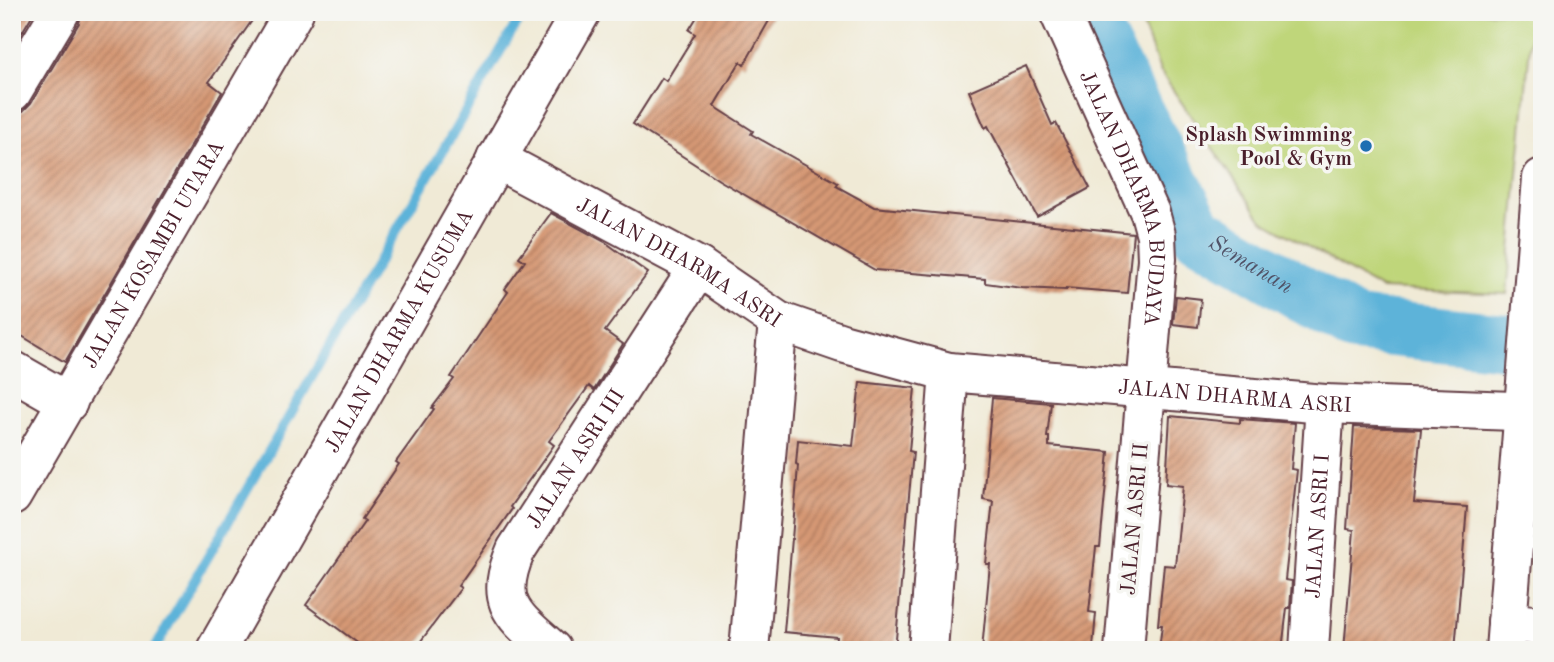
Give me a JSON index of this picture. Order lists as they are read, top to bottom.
{
  "streets": {
    "street": [
      "JALAN DHARMA BUDAYA",
      "JALAN KOSAMBI UTARA",
      "JALAN DHARMA ASRI",
      "JALAN DHARMA KUSUMA",
      "JALAN ASRI III",
      "JALAN ASRI II",
      "JALAN ASRI I"
    ]
  },
  "crossings": [
    ["JALAN DHARMA BUDAYA", "JALAN DHARMA ASRI"],
    ["JALAN DHARMA BUDAYA", "JALAN ASRI II"],
    ["JALAN DHARMA ASRI", "JALAN DHARMA KUSUMA"],
    ["JALAN DHARMA ASRI", "JALAN ASRI III"],
    ["JALAN DHARMA ASRI", "JALAN ASRI II"],
    ["JALAN DHARMA ASRI", "JALAN ASRI I"]
  ],
  "water": ["Semanan"],
  "places": ["Splash Swimming Pool & Gym"]
}
